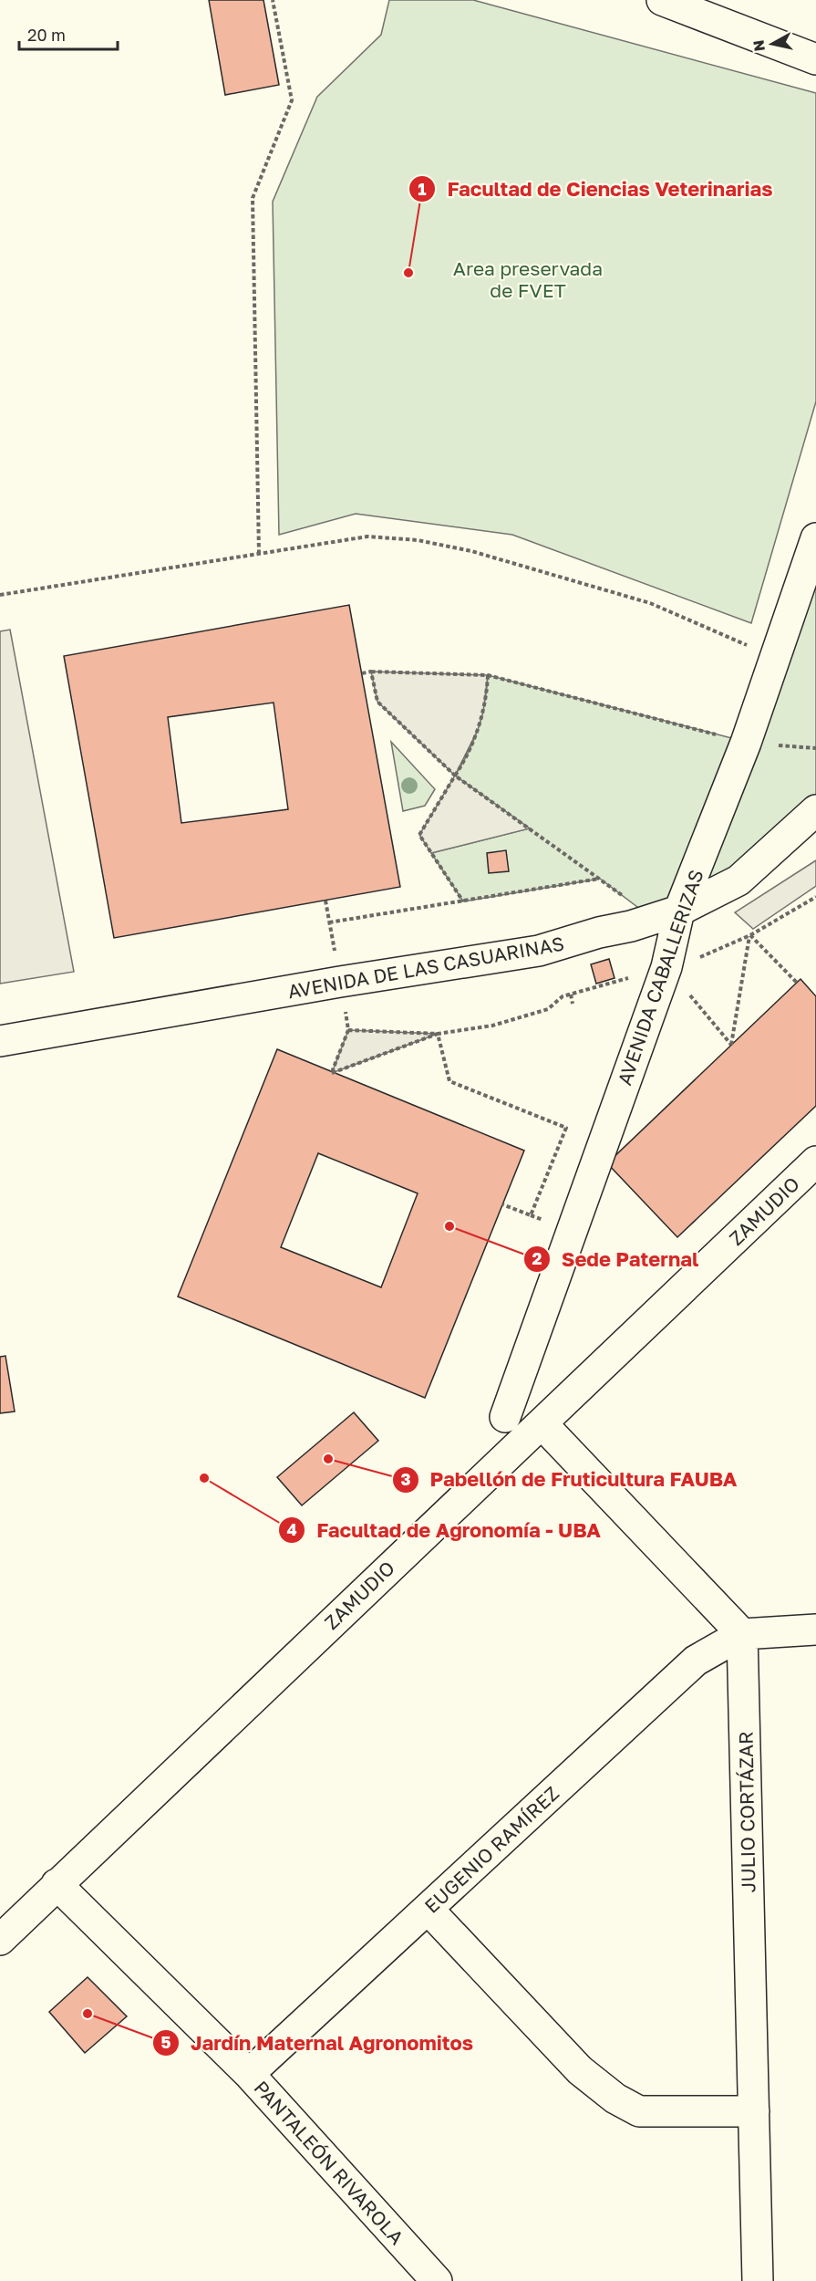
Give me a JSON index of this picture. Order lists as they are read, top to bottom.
{
  "streets": {
    "street": [
      "AVENIDA DE LAS CASUARINAS",
      "AVENIDA CABALLERIZAS",
      "ZAMUDIO",
      "JULIO CORTÁZAR",
      "EUGENIO RAMÍREZ",
      "PANTALEÓN RIVAROLA"
    ]
  },
  "crossings": [
    ["AVENIDA DE LAS CASUARINAS", "AVENIDA CABALLERIZAS"],
    ["ZAMUDIO", "PANTALEÓN RIVAROLA"],
    ["JULIO CORTÁZAR", "EUGENIO RAMÍREZ"],
    ["EUGENIO RAMÍREZ", "PANTALEÓN RIVAROLA"]
  ],
  "parks": ["Area preservada de FVET"],
  "places": [
    "Facultad de Ciencias Veterinarias",
    "Sede Paternal",
    "Pabellón de Fruticultura FAUBA",
    "Facultad de Agronomía - UBA",
    "Jardín Maternal Agronomitos"
  ],
  "scale_bar": "20 m",
  "north": "left"
}
